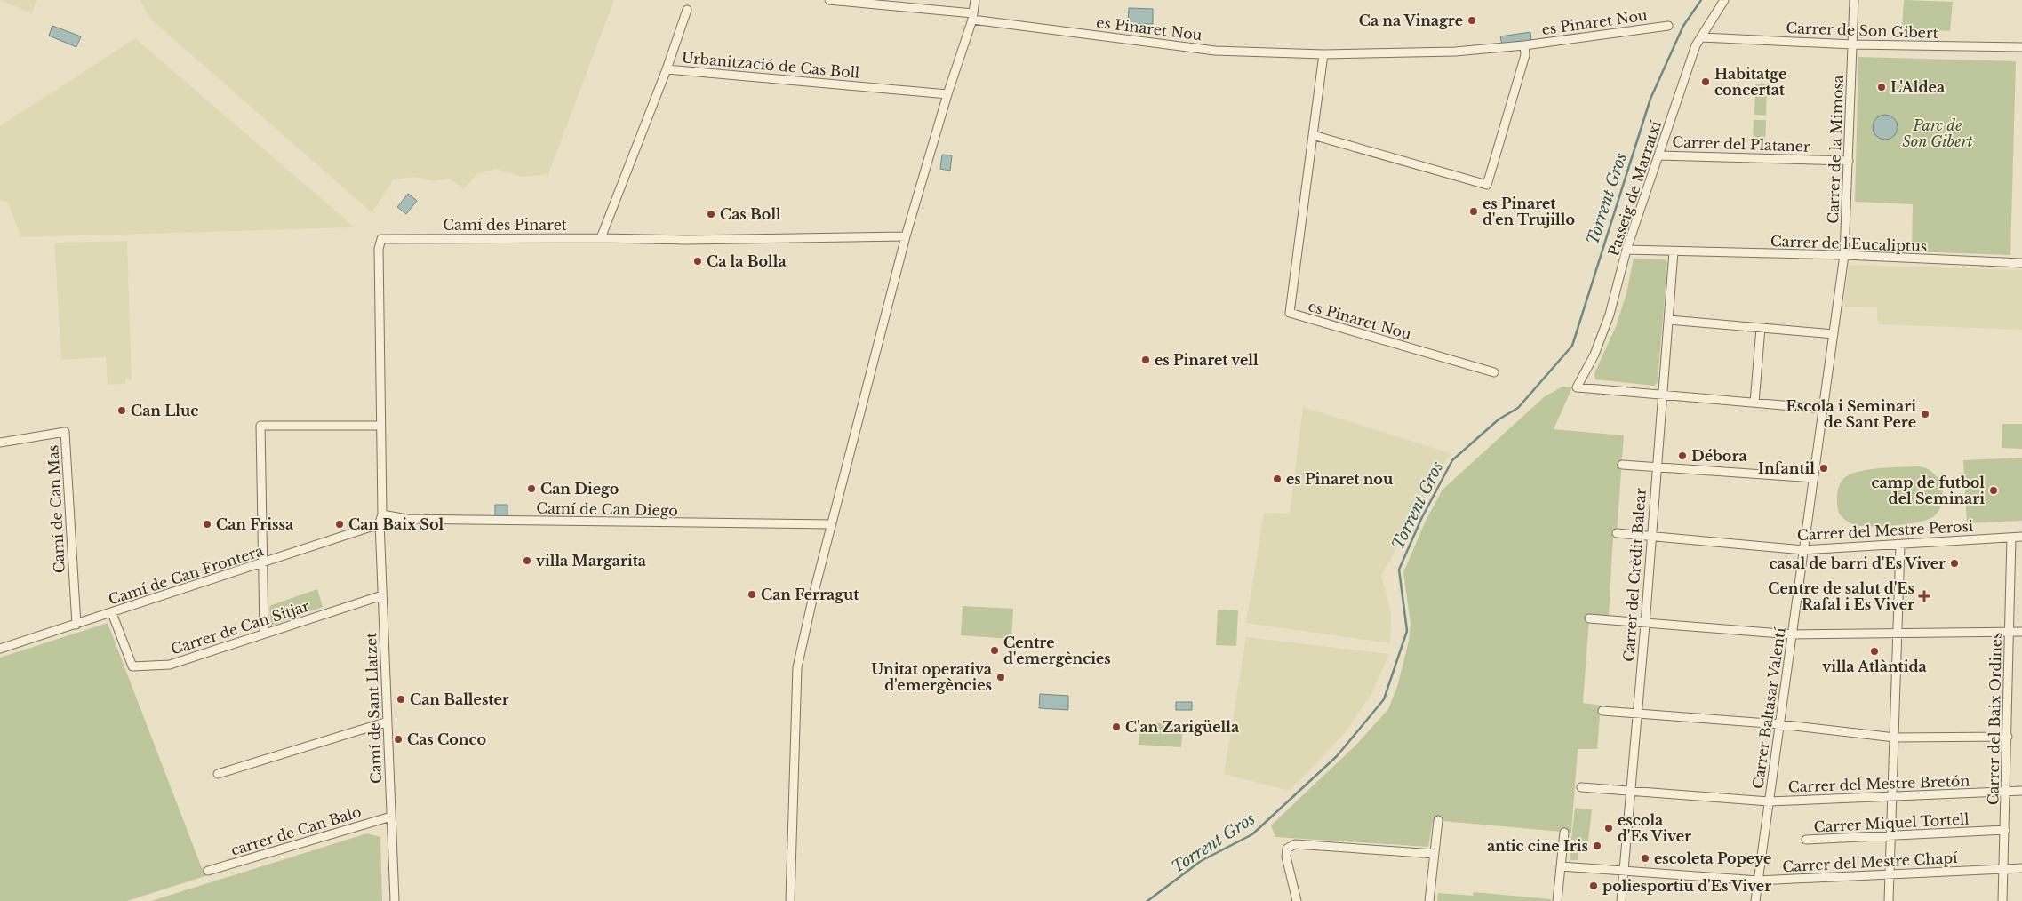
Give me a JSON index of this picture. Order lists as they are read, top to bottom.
{
  "streets": {
    "street": [
      "es Pinaret Nou",
      "Carrer de Son Gibert",
      "Urbanització de Cas Boll",
      "Carrer del Plataner",
      "Carrer de la Mimosa",
      "Passeig de Marratxí",
      "Camí des Pinaret",
      "Carrer de l'Eucaliptus",
      "Camí de Can Mas",
      "Camí de Can Diego",
      "Carrer del Mestre Perosi",
      "Camí de Can Frontera",
      "Carrer del Crèdit Balear",
      "Carrer de Can Sitjar",
      "Camí de Sant Llatzet",
      "Carrer Baltasar Valentí",
      "Carrer del Baix Ordines",
      "Carrer del Mestre Bretón",
      "Carrer Miquel Tortell",
      "carrer de Can Balo",
      "Carrer del Mestre Chapí"
    ]
  },
  "crossings": [
    ["Carrer de Son Gibert", "Carrer de la Mimosa"],
    ["Carrer de Son Gibert", "Passeig de Marratxí"],
    ["Urbanització de Cas Boll", "Camí des Pinaret"],
    ["Carrer del Plataner", "Carrer de la Mimosa"],
    ["Carrer del Plataner", "Passeig de Marratxí"],
    ["Carrer de la Mimosa", "Carrer de l'Eucaliptus"],
    ["Carrer de la Mimosa", "Carrer Baltasar Valentí"],
    ["Passeig de Marratxí", "Carrer de l'Eucaliptus"],
    ["Passeig de Marratxí", "Carrer del Crèdit Balear"],
    ["Camí des Pinaret", "Camí de Can Diego"],
    ["Camí des Pinaret", "Camí de Sant Llatzet"],
    ["Carrer de l'Eucaliptus", "Carrer del Crèdit Balear"],
    ["Carrer de l'Eucaliptus", "Carrer Baltasar Valentí"],
    ["Camí de Can Mas", "Camí de Can Frontera"],
    ["Camí de Can Diego", "Camí de Sant Llatzet"],
    ["Carrer del Mestre Perosi", "Carrer del Crèdit Balear"],
    ["Carrer del Mestre Perosi", "Carrer Baltasar Valentí"],
    ["Carrer del Mestre Perosi", "Carrer del Baix Ordines"],
    ["Camí de Can Frontera", "Carrer de Can Sitjar"],
    ["Camí de Can Frontera", "Camí de Sant Llatzet"],
    ["Carrer del Crèdit Balear", "Carrer del Mestre Bretón"],
    ["Carrer del Crèdit Balear", "Carrer del Mestre Chapí"],
    ["Carrer de Can Sitjar", "Camí de Sant Llatzet"],
    ["Camí de Sant Llatzet", "carrer de Can Balo"],
    ["Carrer Baltasar Valentí", "Carrer del Mestre Bretón"],
    ["Carrer Baltasar Valentí", "Carrer del Mestre Chapí"],
    ["Carrer del Baix Ordines", "Carrer del Mestre Bretón"],
    ["Carrer del Baix Ordines", "Carrer Miquel Tortell"],
    ["Carrer del Baix Ordines", "Carrer del Mestre Chapí"]
  ],
  "water": ["Torrent Gros"],
  "parks": ["Parc de Son Gibert"],
  "places": {
    "other": [
      "Ca na Vinagre",
      "Habitatge concertat",
      "L'Aldea",
      "es Pinaret d'en Trujillo",
      "Cas Boll",
      "Ca la Bolla",
      "es Pinaret vell",
      "Can Lluc",
      "Escola i Seminari de Sant Pere",
      "Débora",
      "Infantil",
      "es Pinaret nou",
      "Can Diego",
      "camp de futbol del Seminari",
      "Can Frissa",
      "Can Baix Sol",
      "villa Margarita",
      "casal de barri d'Es Viver",
      "Can Ferragut",
      "Centre d'emergències",
      "villa Atlàntida",
      "Unitat operativa d'emergències",
      "Can Ballester",
      "C'an Zarigüella",
      "Cas Conco",
      "escola d'Es Viver",
      "antic cine Iris",
      "escoleta Popeye",
      "poliesportiu d'Es Viver"
    ],
    "health": ["Centre de salut d'Es Rafal i Es Viver"]
  }
}
